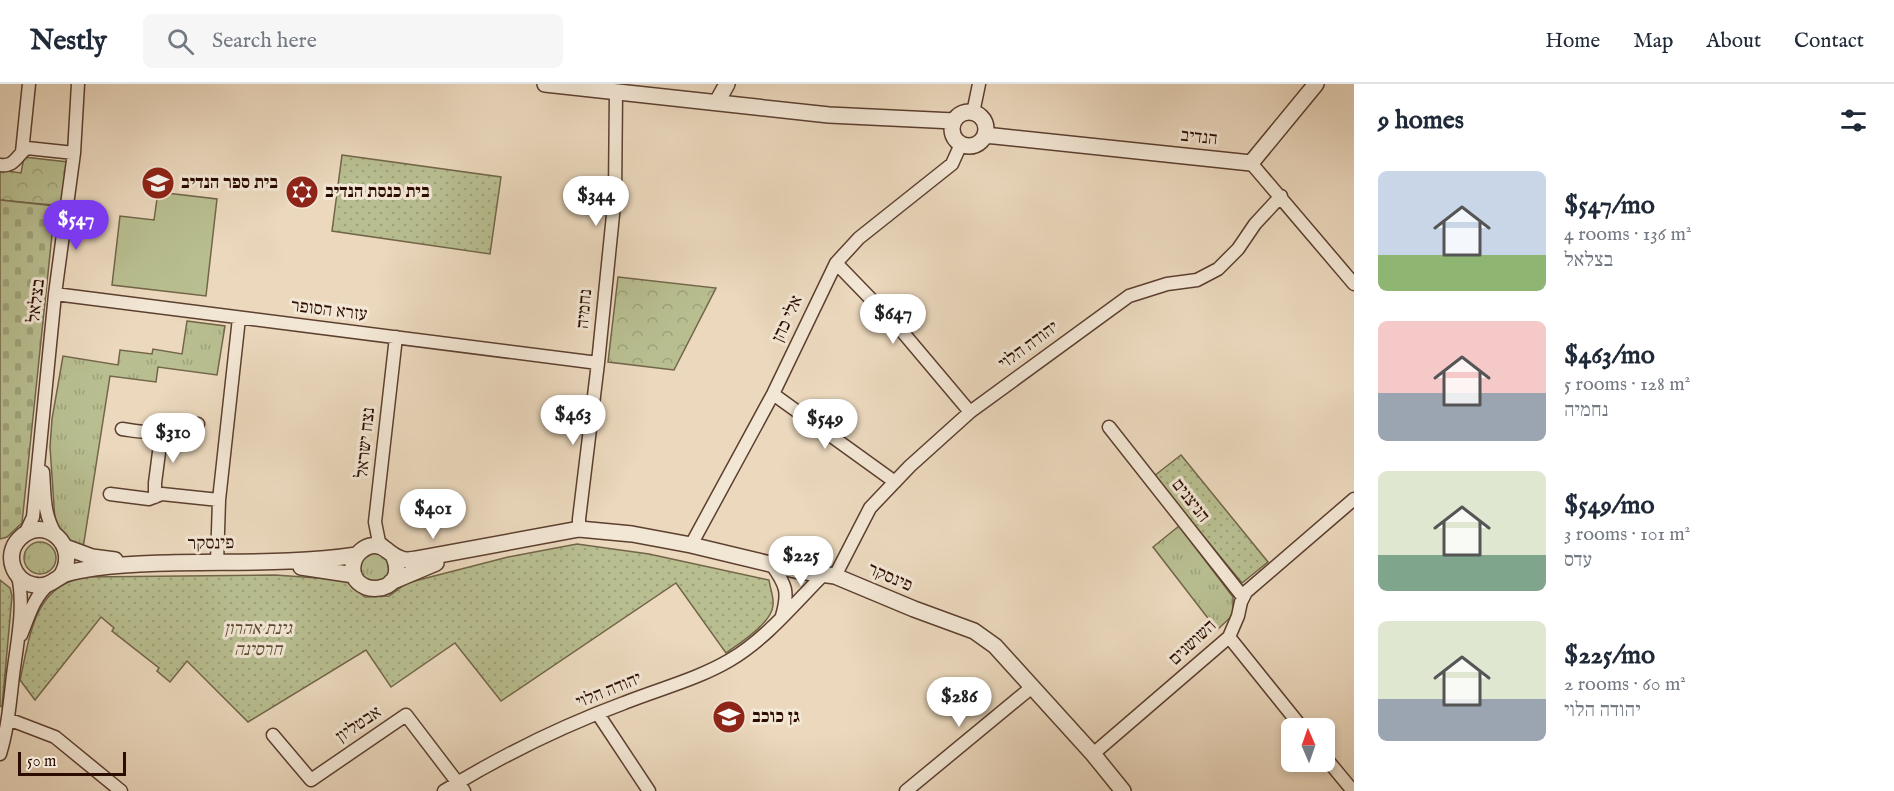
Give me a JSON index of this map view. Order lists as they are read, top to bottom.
{
  "streets": {
    "street": [
      "הנדיב",
      "בצלאל",
      "נחמיה",
      "עזרא הסופר",
      "אלי כהן",
      "יהודה הלוי",
      "נצח ישראל",
      "הניצנים",
      "פינסקר",
      "השושנים",
      "אבטליון"
    ]
  },
  "crossings": [
    ["הנדיב", "אלי כהן"],
    ["בצלאל", "עזרא הסופר"],
    ["בצלאל", "פינסקר"],
    ["נחמיה", "עזרא הסופר"],
    ["נחמיה", "פינסקר"],
    ["עזרא הסופר", "נצח ישראל"],
    ["אלי כהן", "פינסקר"],
    ["יהודה הלוי", "פינסקר"],
    ["יהודה הלוי", "אבטליון"],
    ["נצח ישראל", "פינסקר"],
    ["הניצנים", "השושנים"],
    ["פינסקר", "השושנים"]
  ],
  "parks": ["גינת אהרון חרסינה"],
  "places": {
    "school or university": ["בית ספר הנדיב", "גן כוכב"],
    "synagogue": ["בית כנסת הנדיב"]
  },
  "scale_bar": "50 m",
  "north": "top",
  "page": {
    "header": "Nestly",
    "search": "Search here",
    "nav": [
      "Home",
      "Map",
      "About",
      "Contact"
    ],
    "heading": "9 homes",
    "list": [
      {
        "name": "$547/mo",
        "note": "4 rooms · 136 m² · בצלאל"
      },
      {
        "name": "$463/mo",
        "note": "5 rooms · 128 m² · נחמיה"
      },
      {
        "name": "$549/mo",
        "note": "3 rooms · 101 m² · עדס"
      },
      {
        "name": "$225/mo",
        "note": "2 rooms · 60 m² · יהודה הלוי"
      }
    ],
    "price": [
      "$344",
      "$547",
      "$647",
      "$463",
      "$549",
      "$310",
      "$401",
      "$225",
      "$286"
    ],
    "scale": "50 m"
  }
}
